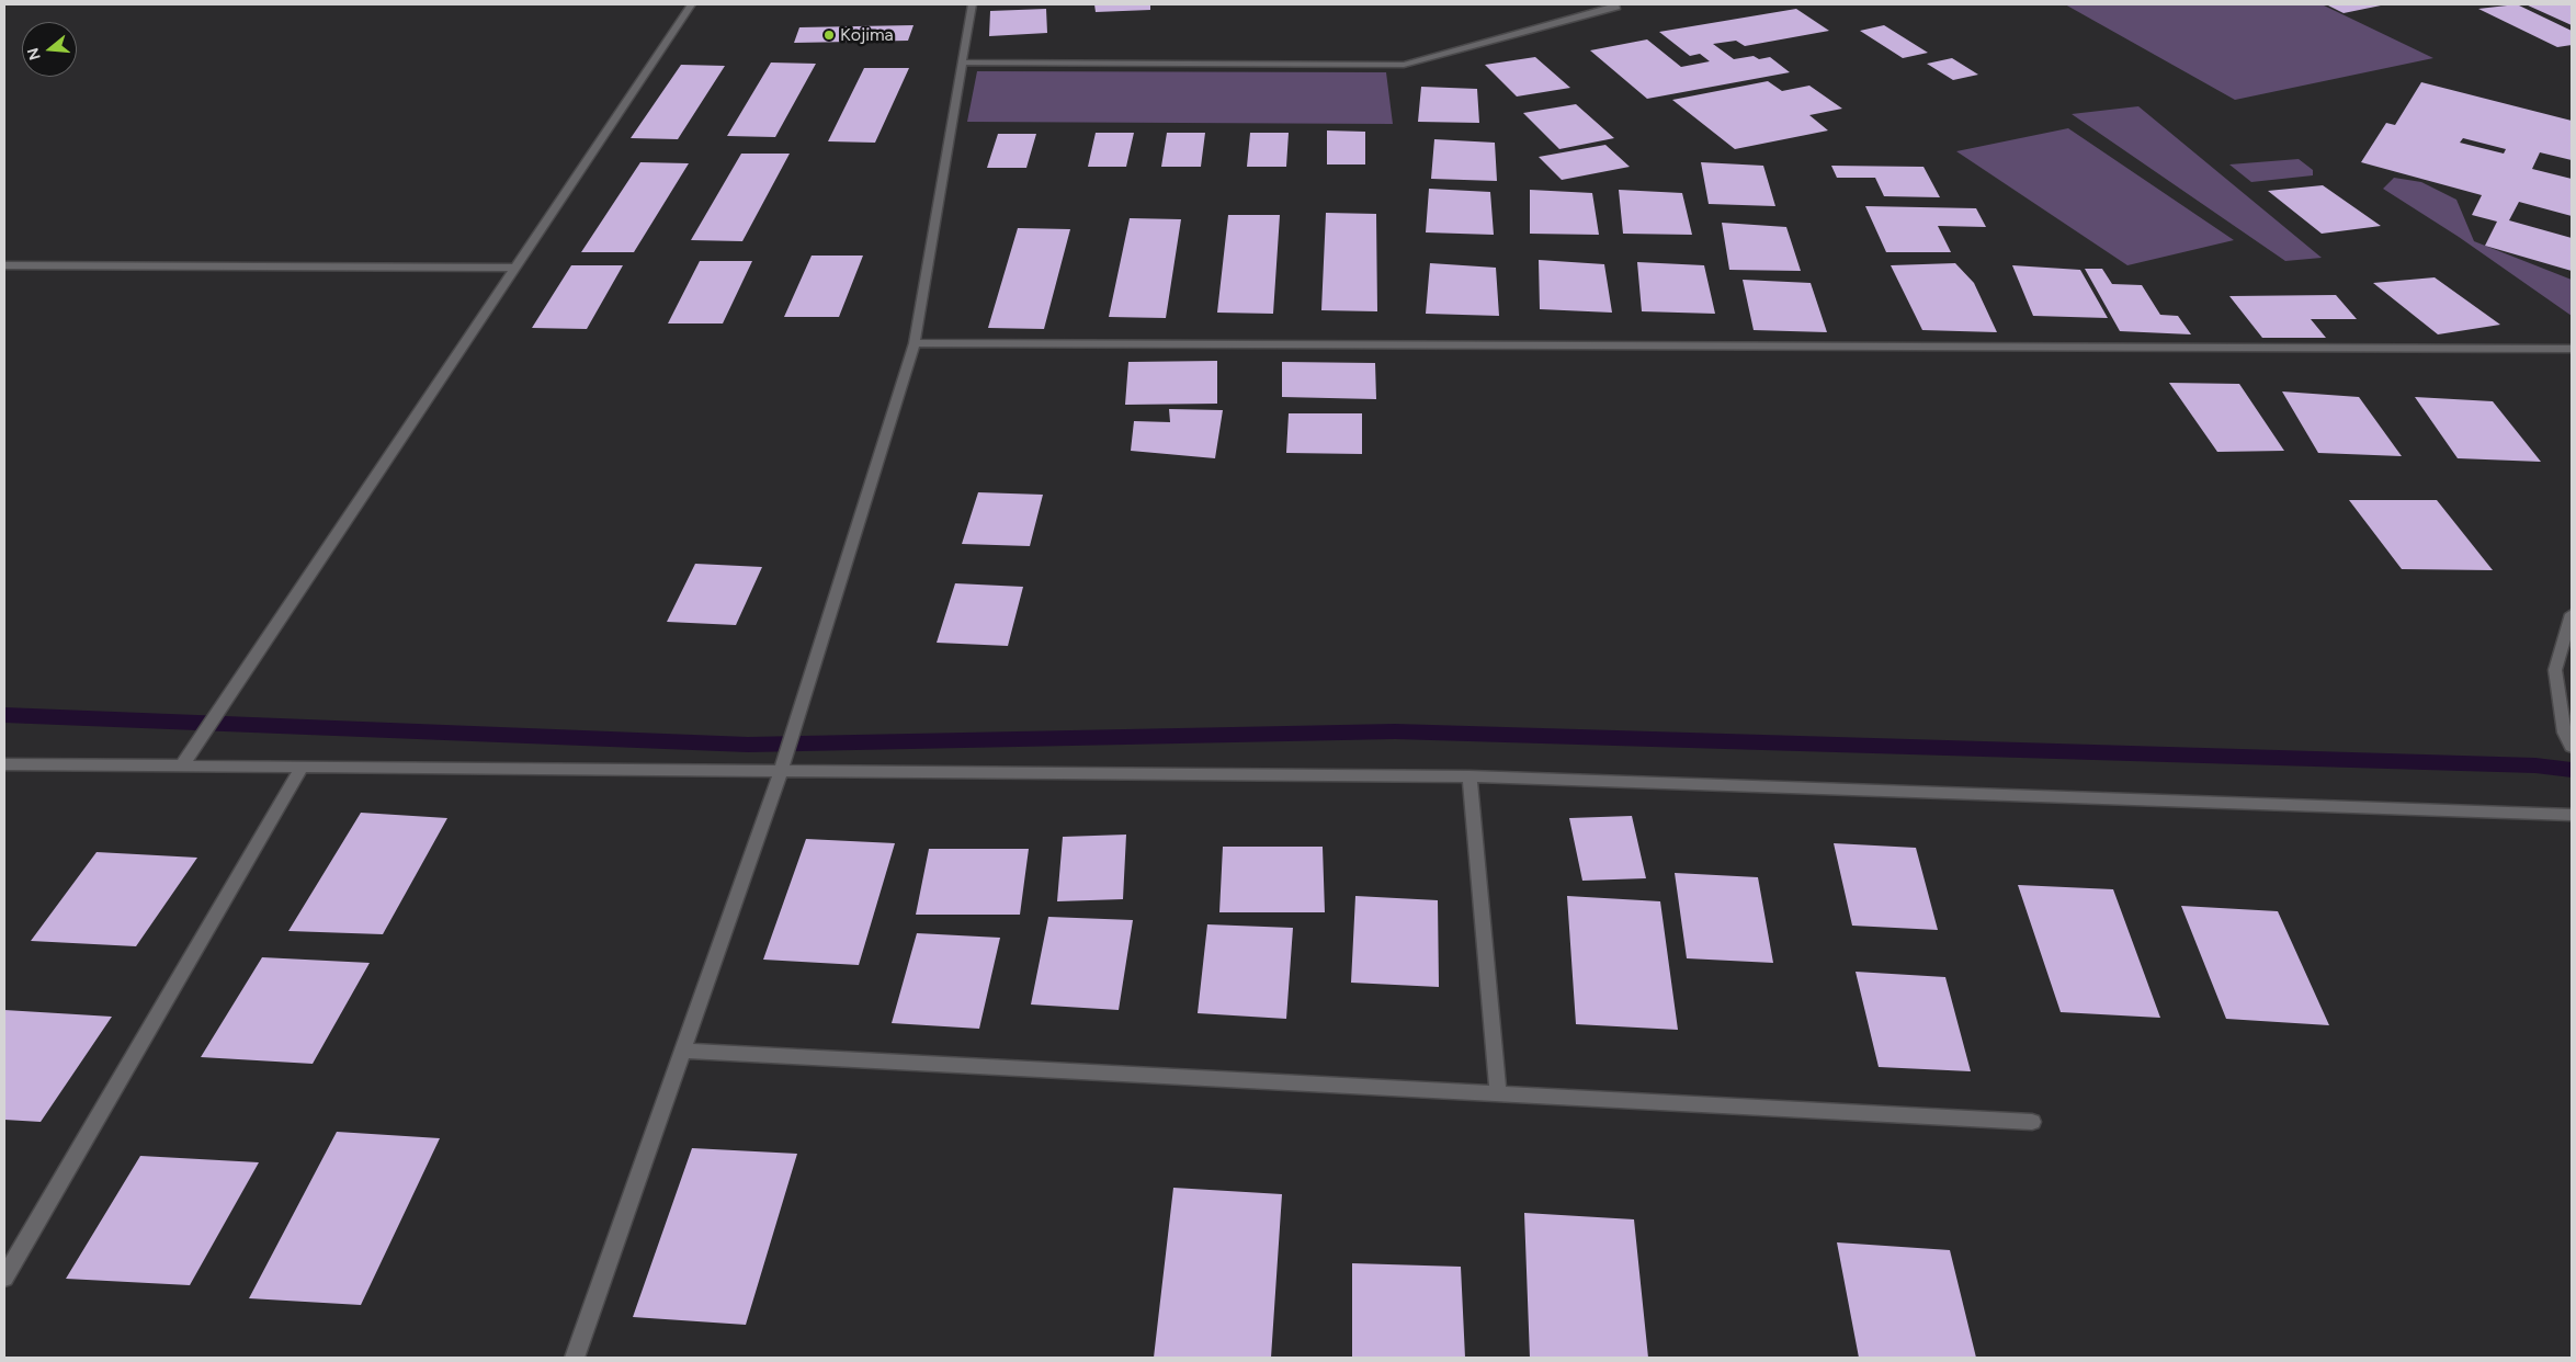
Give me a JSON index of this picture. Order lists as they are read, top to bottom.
{
  "places": ["Kojima"],
  "north": "left"
}
